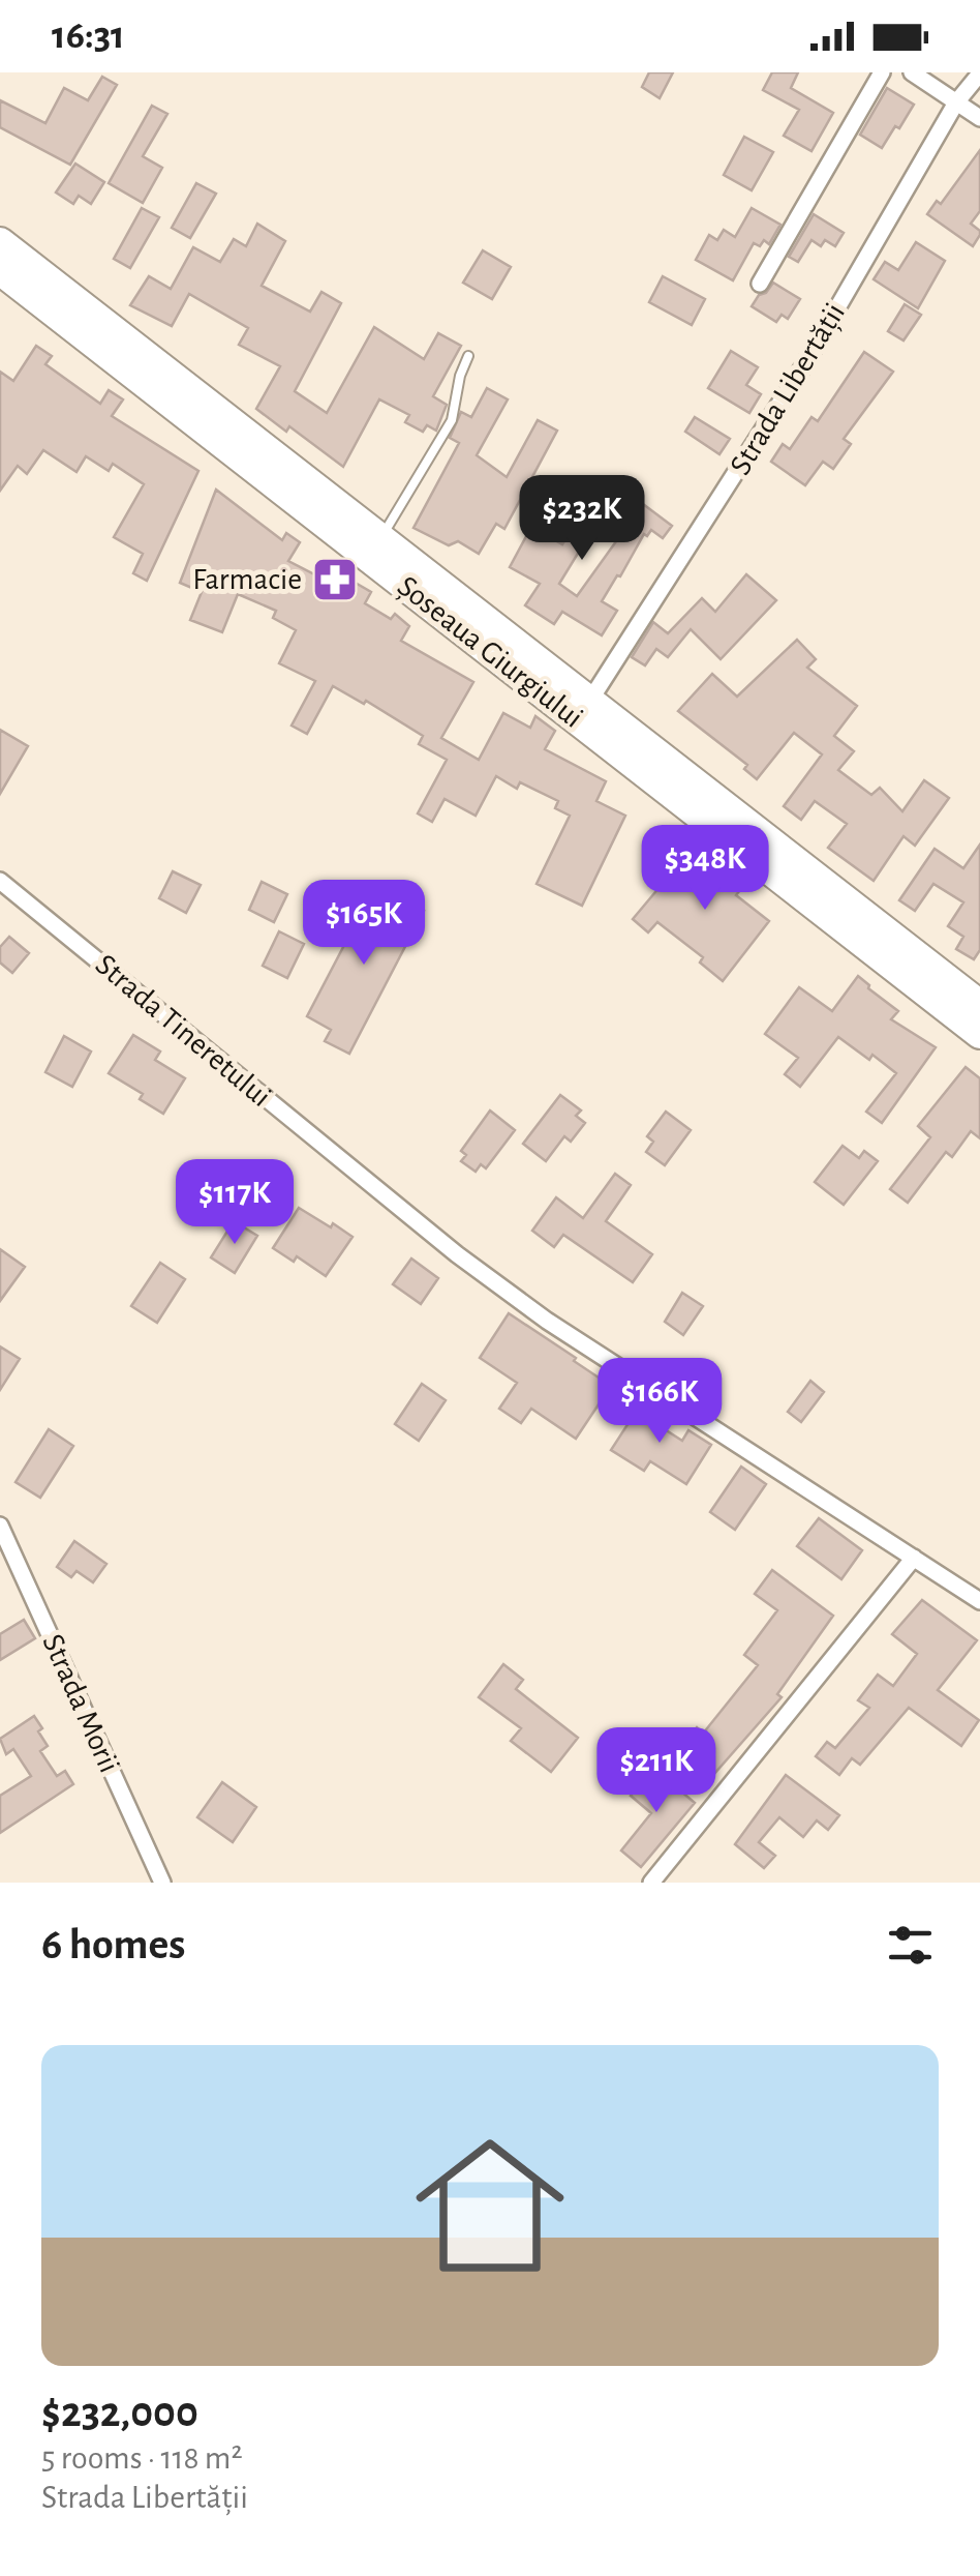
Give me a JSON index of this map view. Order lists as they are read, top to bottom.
{
  "streets": {
    "highway": ["Șoseaua Giurgiului"],
    "street": ["Strada Libertății", "Strada Tineretului", "Strada Morii"]
  },
  "crossings": [
    ["Strada Libertății", "Șoseaua Giurgiului"]
  ],
  "places": {
    "pharmacy": ["Farmacie"]
  },
  "page": {
    "status": "16:31",
    "price": [
      "$232K",
      "$348K",
      "$165K",
      "$117K",
      "$166K",
      "$211K"
    ],
    "heading": "6 homes",
    "list": [
      {
        "name": "$232,000",
        "note": "5 rooms · 118 m² · Strada Libertății"
      }
    ]
  }
}
